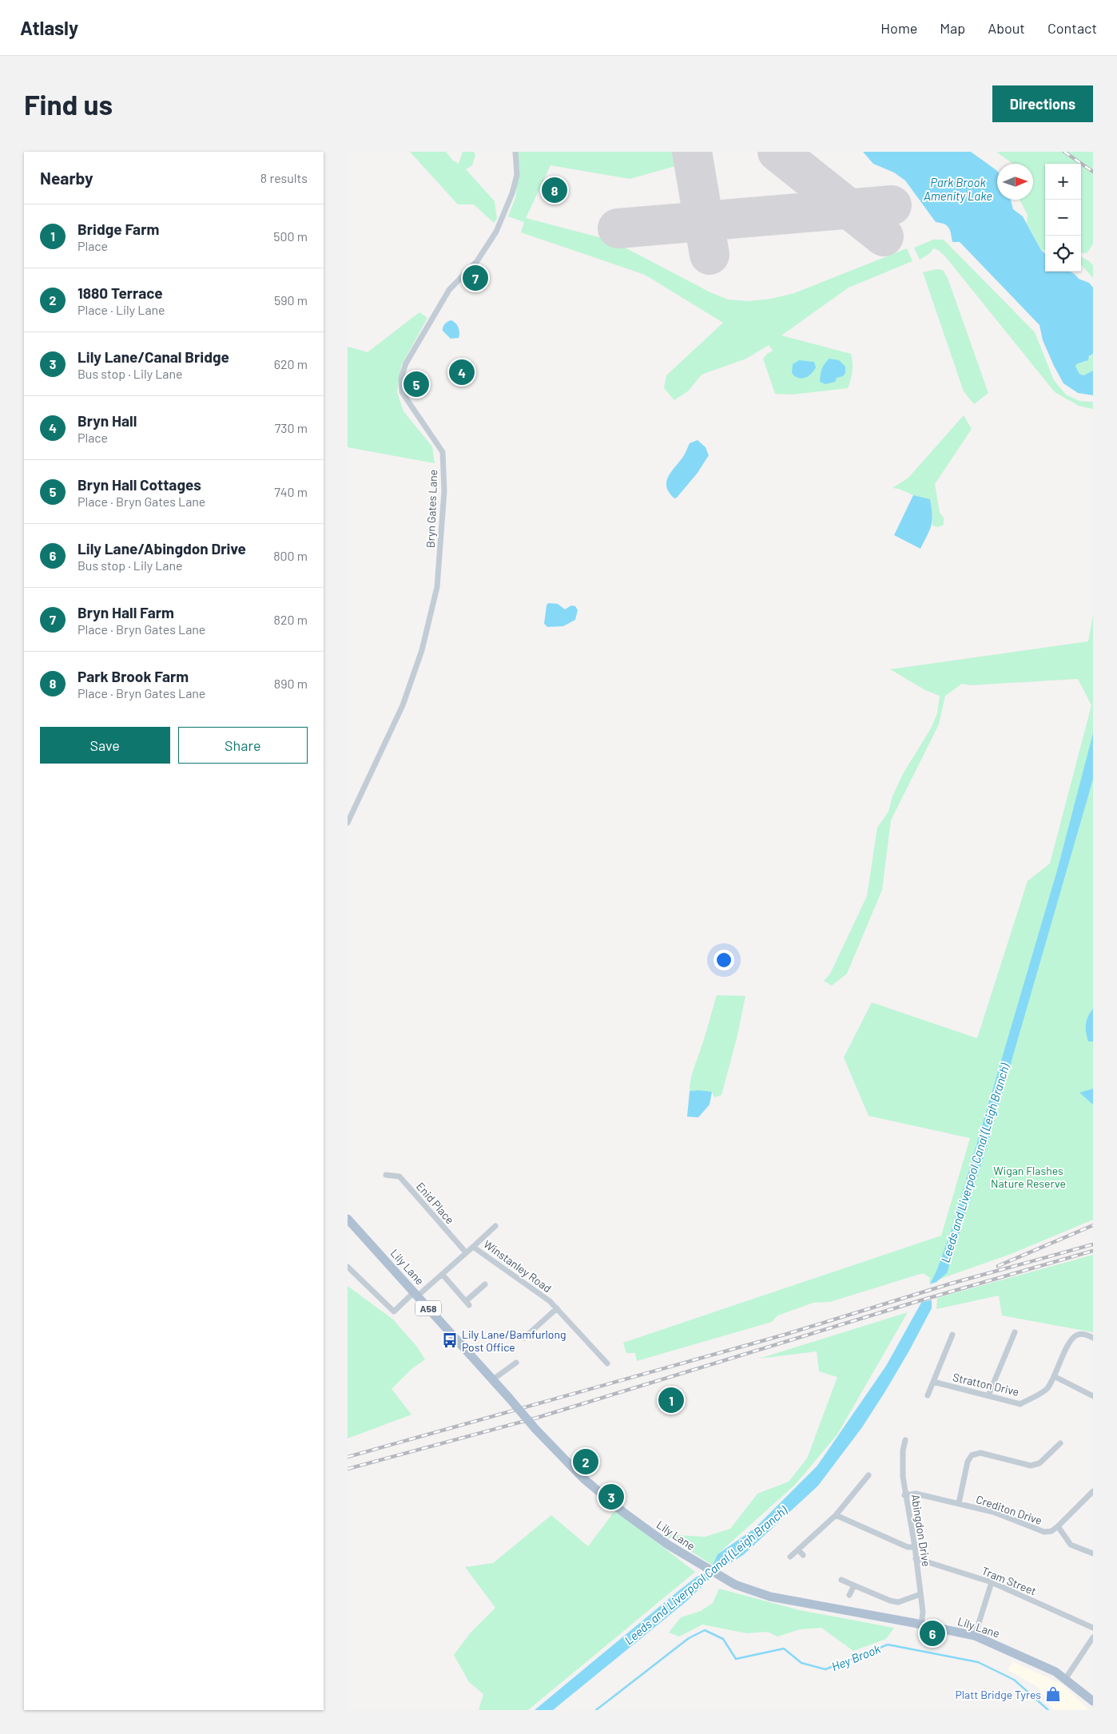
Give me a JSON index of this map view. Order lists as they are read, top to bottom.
{
  "streets": {
    "main road": ["Lily Lane", "A58"],
    "street": [
      "Bryn Gates Lane",
      "Enid Place",
      "Winstanley Road",
      "Stratton Drive",
      "Crediton Drive",
      "Abingdon Drive",
      "Tram Street"
    ]
  },
  "crossings": [
    ["Enid Place", "Winstanley Road"],
    ["Winstanley Road", "Lily Lane"],
    ["Lily Lane", "Abingdon Drive"],
    ["Crediton Drive", "Abingdon Drive"],
    ["Abingdon Drive", "Tram Street"]
  ],
  "water": ["Park Brook Amenity Lake", "Leeds and Liverpool Canal (Leigh Branch)", "Hey Brook"],
  "parks": ["Wigan Flashes Nature Reserve"],
  "places": {
    "bus stop": ["Lily Lane/Bamfurlong Post Office"],
    "shop": ["Platt Bridge Tyres"]
  },
  "north": "right",
  "page": {
    "header": "Atlasly",
    "nav": [
      "Home",
      "Map",
      "About",
      "Contact"
    ],
    "buttons": [
      "Directions",
      ["Save", "Share"]
    ],
    "title": "Find us",
    "heading": ["Nearby", "8 results"],
    "map_buttons": ["+", "−"],
    "pins": [
      "8",
      "7",
      "4",
      "5",
      "1",
      "2",
      "3",
      "6"
    ],
    "list": [
      {
        "mark": "1",
        "name": "Bridge Farm",
        "note": "Place",
        "value": "500 m"
      },
      {
        "mark": "2",
        "name": "1880 Terrace",
        "note": "Place · Lily Lane",
        "value": "590 m"
      },
      {
        "mark": "3",
        "name": "Lily Lane/Canal Bridge",
        "note": "Bus stop · Lily Lane",
        "value": "620 m"
      },
      {
        "mark": "4",
        "name": "Bryn Hall",
        "note": "Place",
        "value": "730 m"
      },
      {
        "mark": "5",
        "name": "Bryn Hall Cottages",
        "note": "Place · Bryn Gates Lane",
        "value": "740 m"
      },
      {
        "mark": "6",
        "name": "Lily Lane/Abingdon Drive",
        "note": "Bus stop · Lily Lane",
        "value": "800 m"
      },
      {
        "mark": "7",
        "name": "Bryn Hall Farm",
        "note": "Place · Bryn Gates Lane",
        "value": "820 m"
      },
      {
        "mark": "8",
        "name": "Park Brook Farm",
        "note": "Place · Bryn Gates Lane",
        "value": "890 m"
      }
    ]
  }
}
